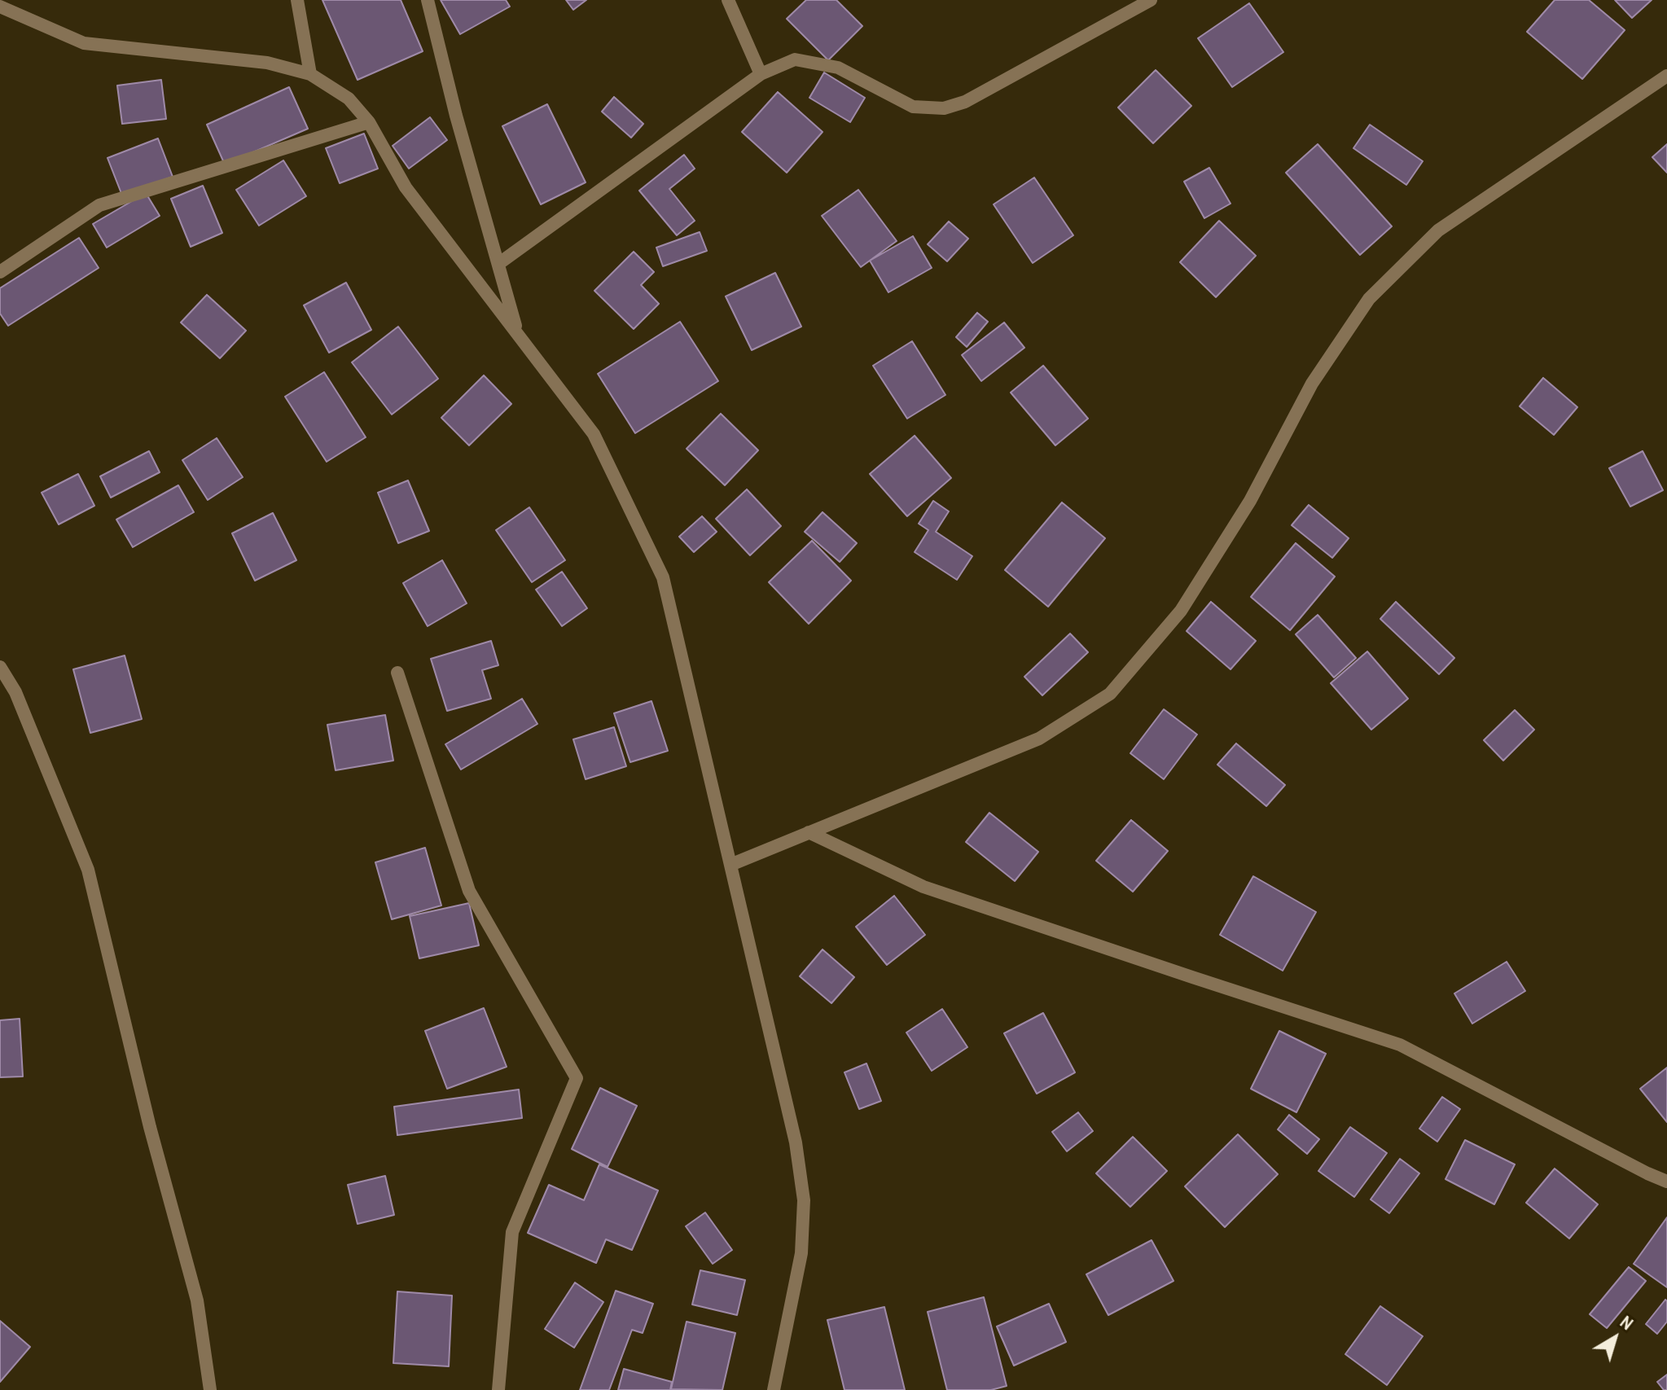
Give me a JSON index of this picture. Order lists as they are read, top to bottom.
{
  "north": "top right"
}
